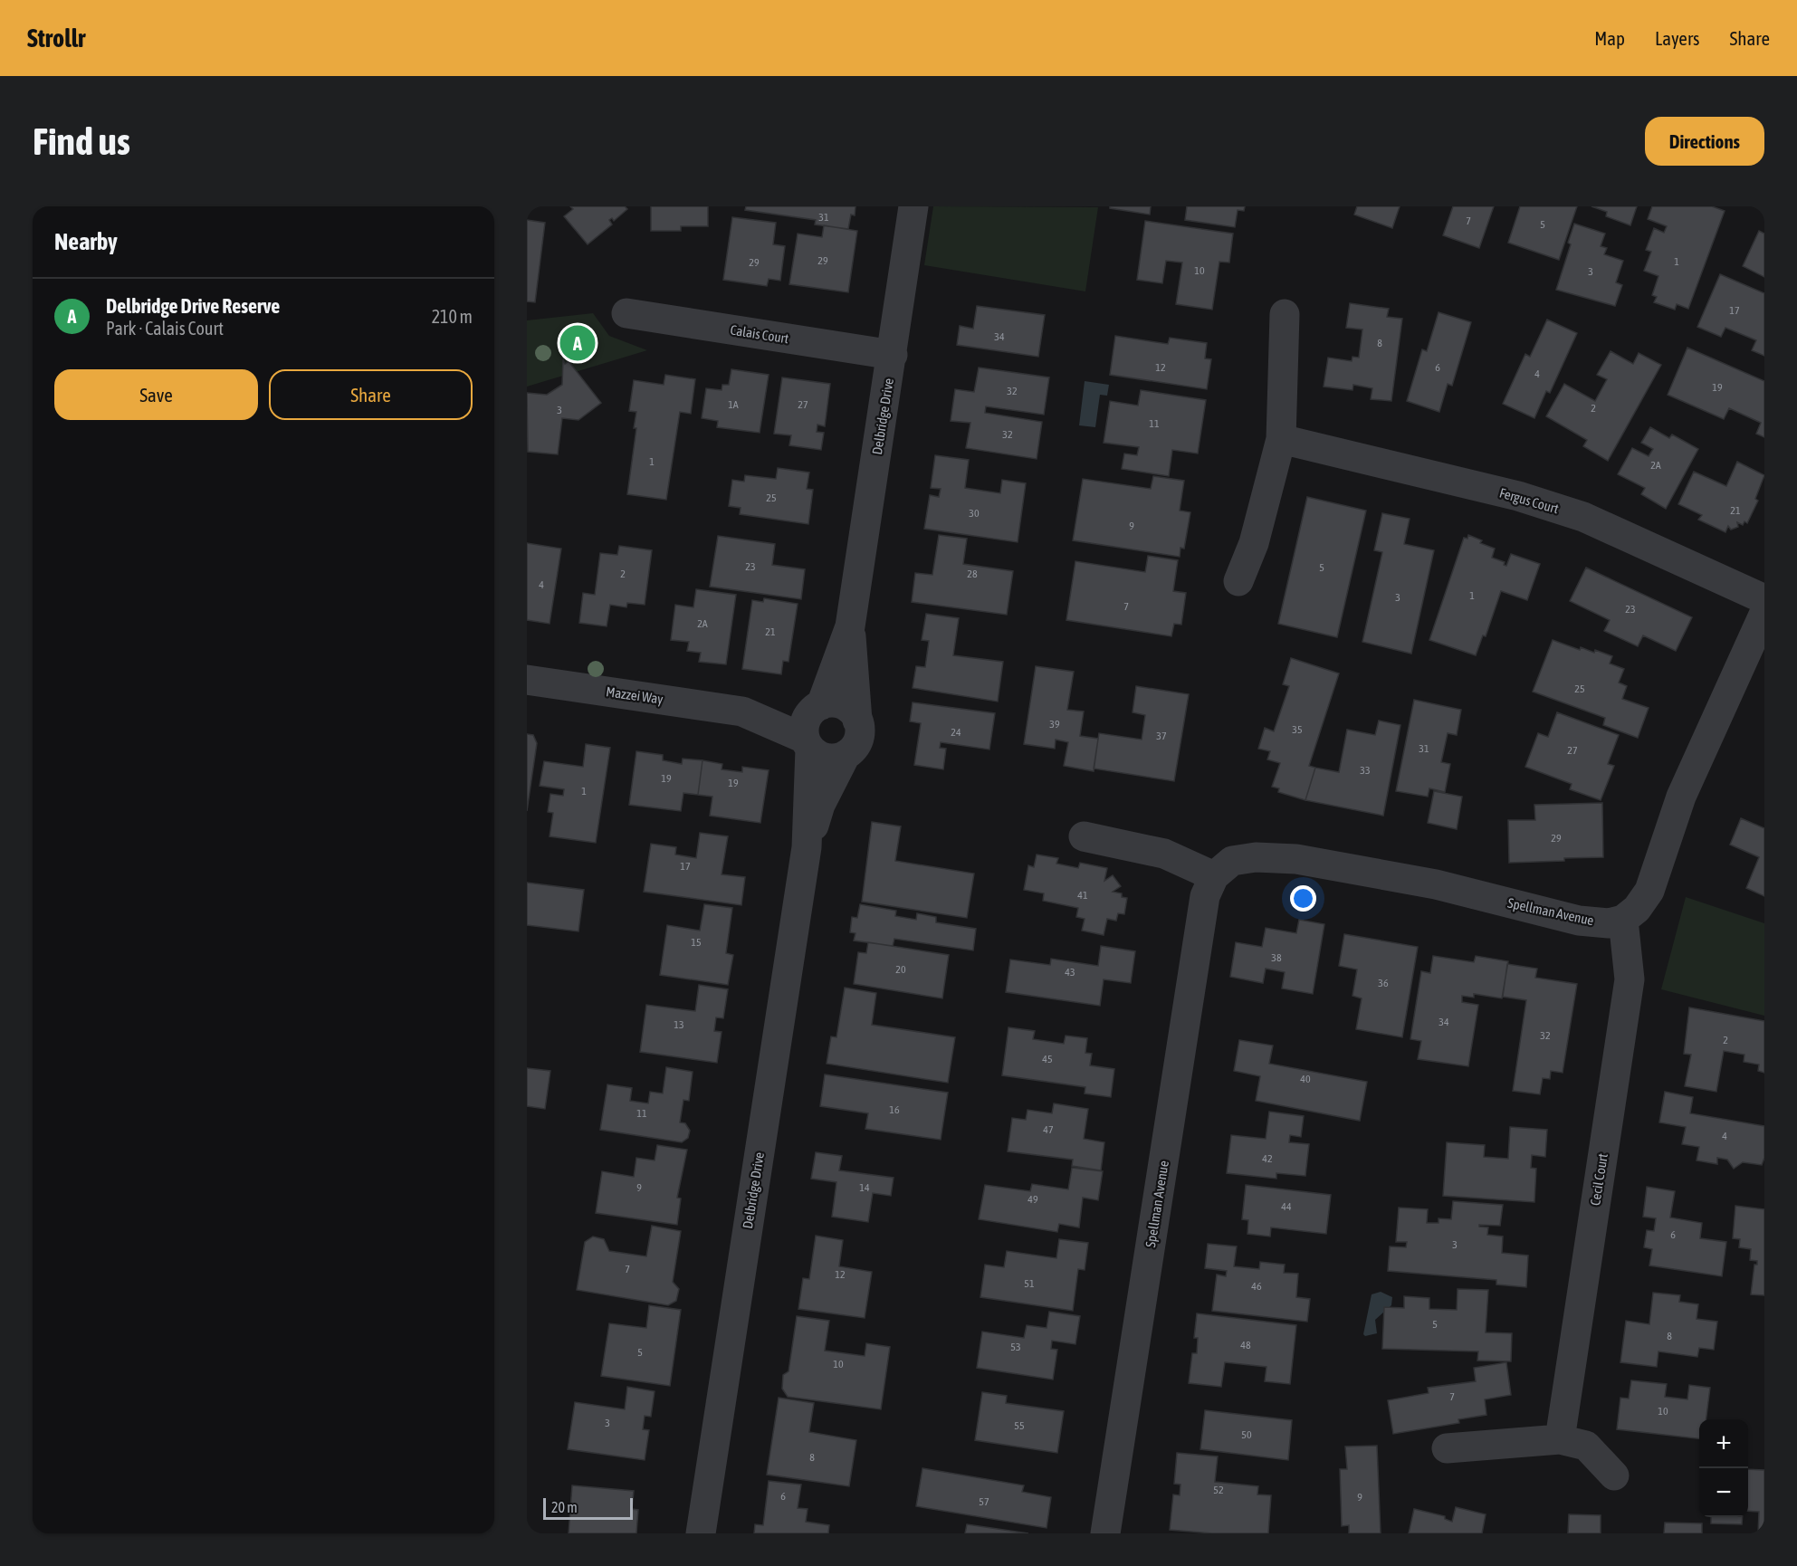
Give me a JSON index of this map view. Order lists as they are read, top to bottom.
{
  "streets": {
    "street": [
      "Calais Court",
      "Delbridge Drive",
      "Fergus Court",
      "Mazzei Way",
      "Spellman Avenue",
      "Cecil Court"
    ]
  },
  "crossings": [
    ["Calais Court", "Delbridge Drive"],
    ["Delbridge Drive", "Mazzei Way"],
    ["Spellman Avenue", "Cecil Court"]
  ],
  "house_numbers": [
    "31",
    "7",
    "5",
    "29",
    "1",
    "29",
    "10",
    "3",
    "17",
    "34",
    "8",
    "12",
    "6",
    "4",
    "19",
    "32",
    "1A",
    "27",
    "2",
    "3",
    "11",
    "32",
    "1",
    "2A",
    "25",
    "21",
    "30",
    "9",
    "23",
    "5",
    "2",
    "28",
    "4",
    "1",
    "3",
    "7",
    "23",
    "2A",
    "21",
    "25",
    "39",
    "35",
    "24",
    "37",
    "31",
    "27",
    "33",
    "19",
    "19",
    "1",
    "29",
    "17",
    "41",
    "15",
    "38",
    "20",
    "43",
    "36",
    "34",
    "13",
    "32",
    "2",
    "45",
    "40",
    "16",
    "11",
    "47",
    "4",
    "42",
    "9",
    "14",
    "49",
    "44",
    "6",
    "3",
    "7",
    "12",
    "51",
    "46",
    "5",
    "8",
    "48",
    "53",
    "5",
    "10",
    "7",
    "10",
    "3",
    "55",
    "50",
    "8",
    "52",
    "6",
    "9",
    "57"
  ],
  "scale_bar": "20 m",
  "page": {
    "header": "Strollr",
    "nav": ["Map", "Layers", "Share"],
    "buttons": [
      "Directions",
      ["Save", "Share"]
    ],
    "title": "Find us",
    "heading": "Nearby",
    "list": [
      {
        "mark": "A",
        "name": "Delbridge Drive Reserve",
        "note": "Park · Calais Court",
        "value": "210 m"
      }
    ],
    "pins": "A",
    "map_buttons": ["+", "−"],
    "scale": "20 m"
  }
}
